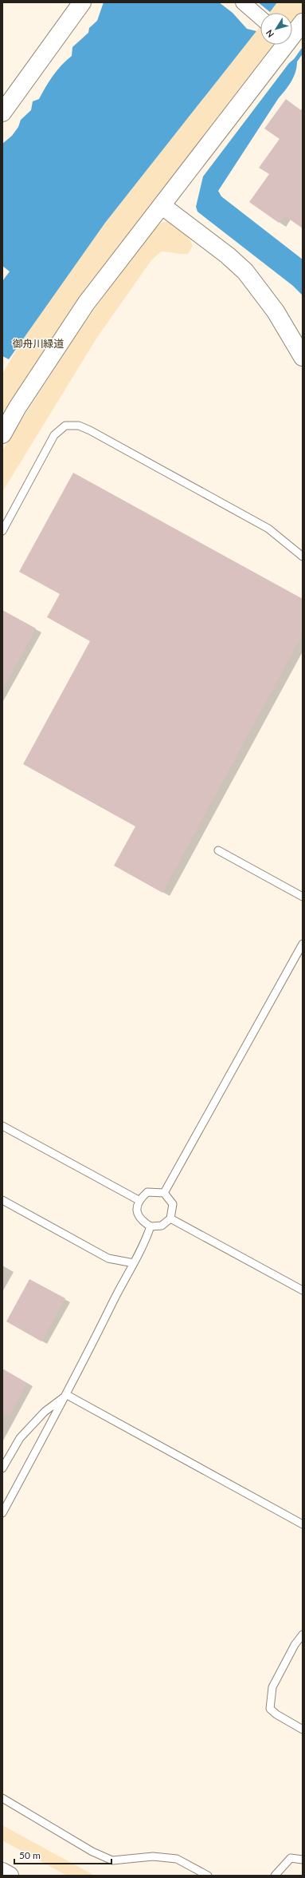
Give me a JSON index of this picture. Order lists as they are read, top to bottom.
{
  "parks": ["御舟川緑道"],
  "scale_bar": "50 m",
  "north": "bottom left"
}
